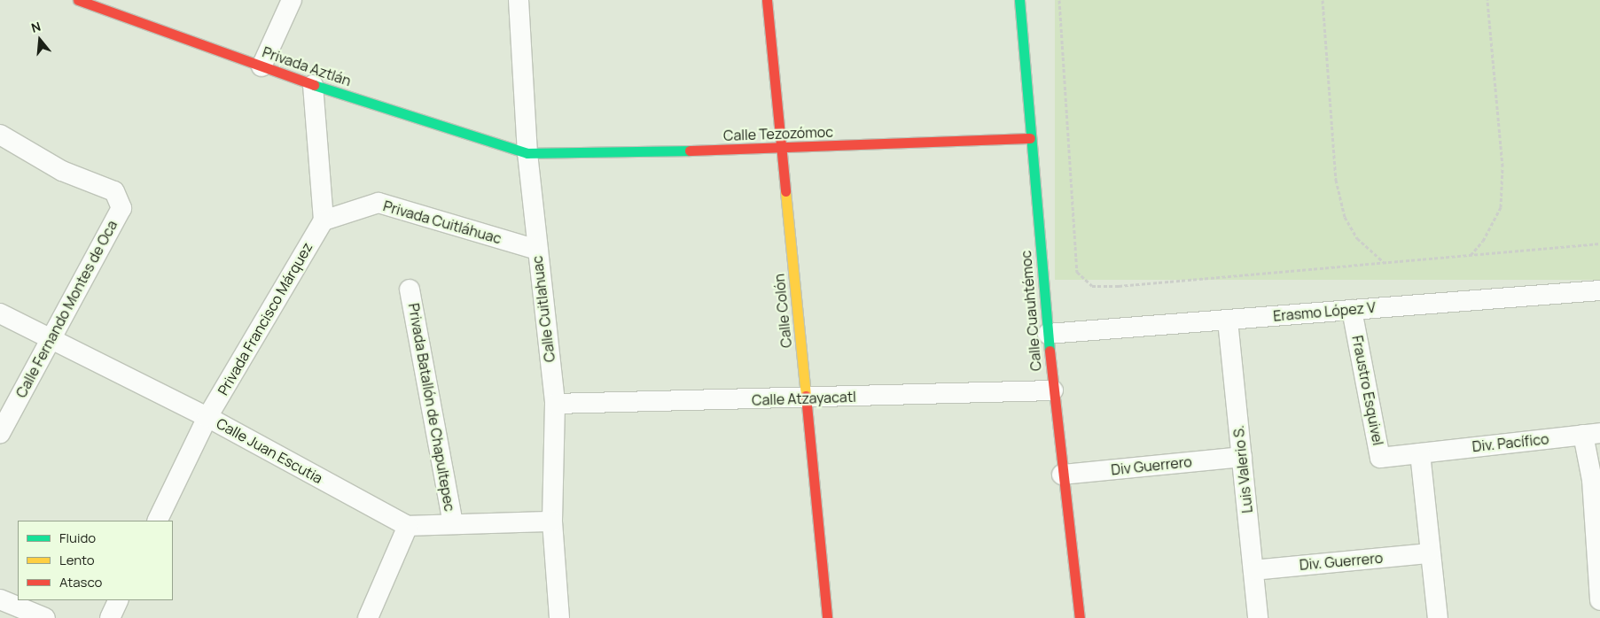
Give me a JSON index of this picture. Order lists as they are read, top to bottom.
{
  "streets": {
    "street": [
      "Privada Aztlán",
      "Calle Tezozómoc",
      "Privada Cuitláhuac",
      "Calle Fernando Montes de Oca",
      "Calle Cuitlahuac",
      "Calle Colón",
      "Calle Cuauhtémoc",
      "Erasmo López V",
      "Privada Francisco Márquez",
      "Fraustro Esquivel",
      "Calle Atzayacatl",
      "Privada Batallón de Chapultepec",
      "Div. Pacífico",
      "Calle Juan Escutia",
      "Div Guerrero",
      "Luis Valerio S.",
      "Div. Guerrero"
    ]
  },
  "crossings": [
    ["Privada Aztlán", "Calle Tezozómoc"],
    ["Privada Aztlán", "Calle Cuitlahuac"],
    ["Calle Tezozómoc", "Calle Cuitlahuac"],
    ["Calle Tezozómoc", "Calle Colón"],
    ["Calle Tezozómoc", "Calle Cuauhtémoc"],
    ["Privada Cuitláhuac", "Calle Cuitlahuac"],
    ["Privada Cuitláhuac", "Privada Francisco Márquez"],
    ["Calle Fernando Montes de Oca", "Calle Juan Escutia"],
    ["Calle Cuitlahuac", "Calle Atzayacatl"],
    ["Calle Colón", "Calle Atzayacatl"],
    ["Calle Cuauhtémoc", "Erasmo López V"],
    ["Calle Cuauhtémoc", "Calle Atzayacatl"],
    ["Calle Cuauhtémoc", "Div Guerrero"],
    ["Erasmo López V", "Fraustro Esquivel"],
    ["Erasmo López V", "Luis Valerio S."],
    ["Privada Francisco Márquez", "Calle Juan Escutia"],
    ["Fraustro Esquivel", "Div. Pacífico"],
    ["Div Guerrero", "Luis Valerio S."],
    ["Luis Valerio S.", "Div. Guerrero"]
  ],
  "legend": ["Fluido", "Lento", "Atasco"],
  "north": "top"
}
